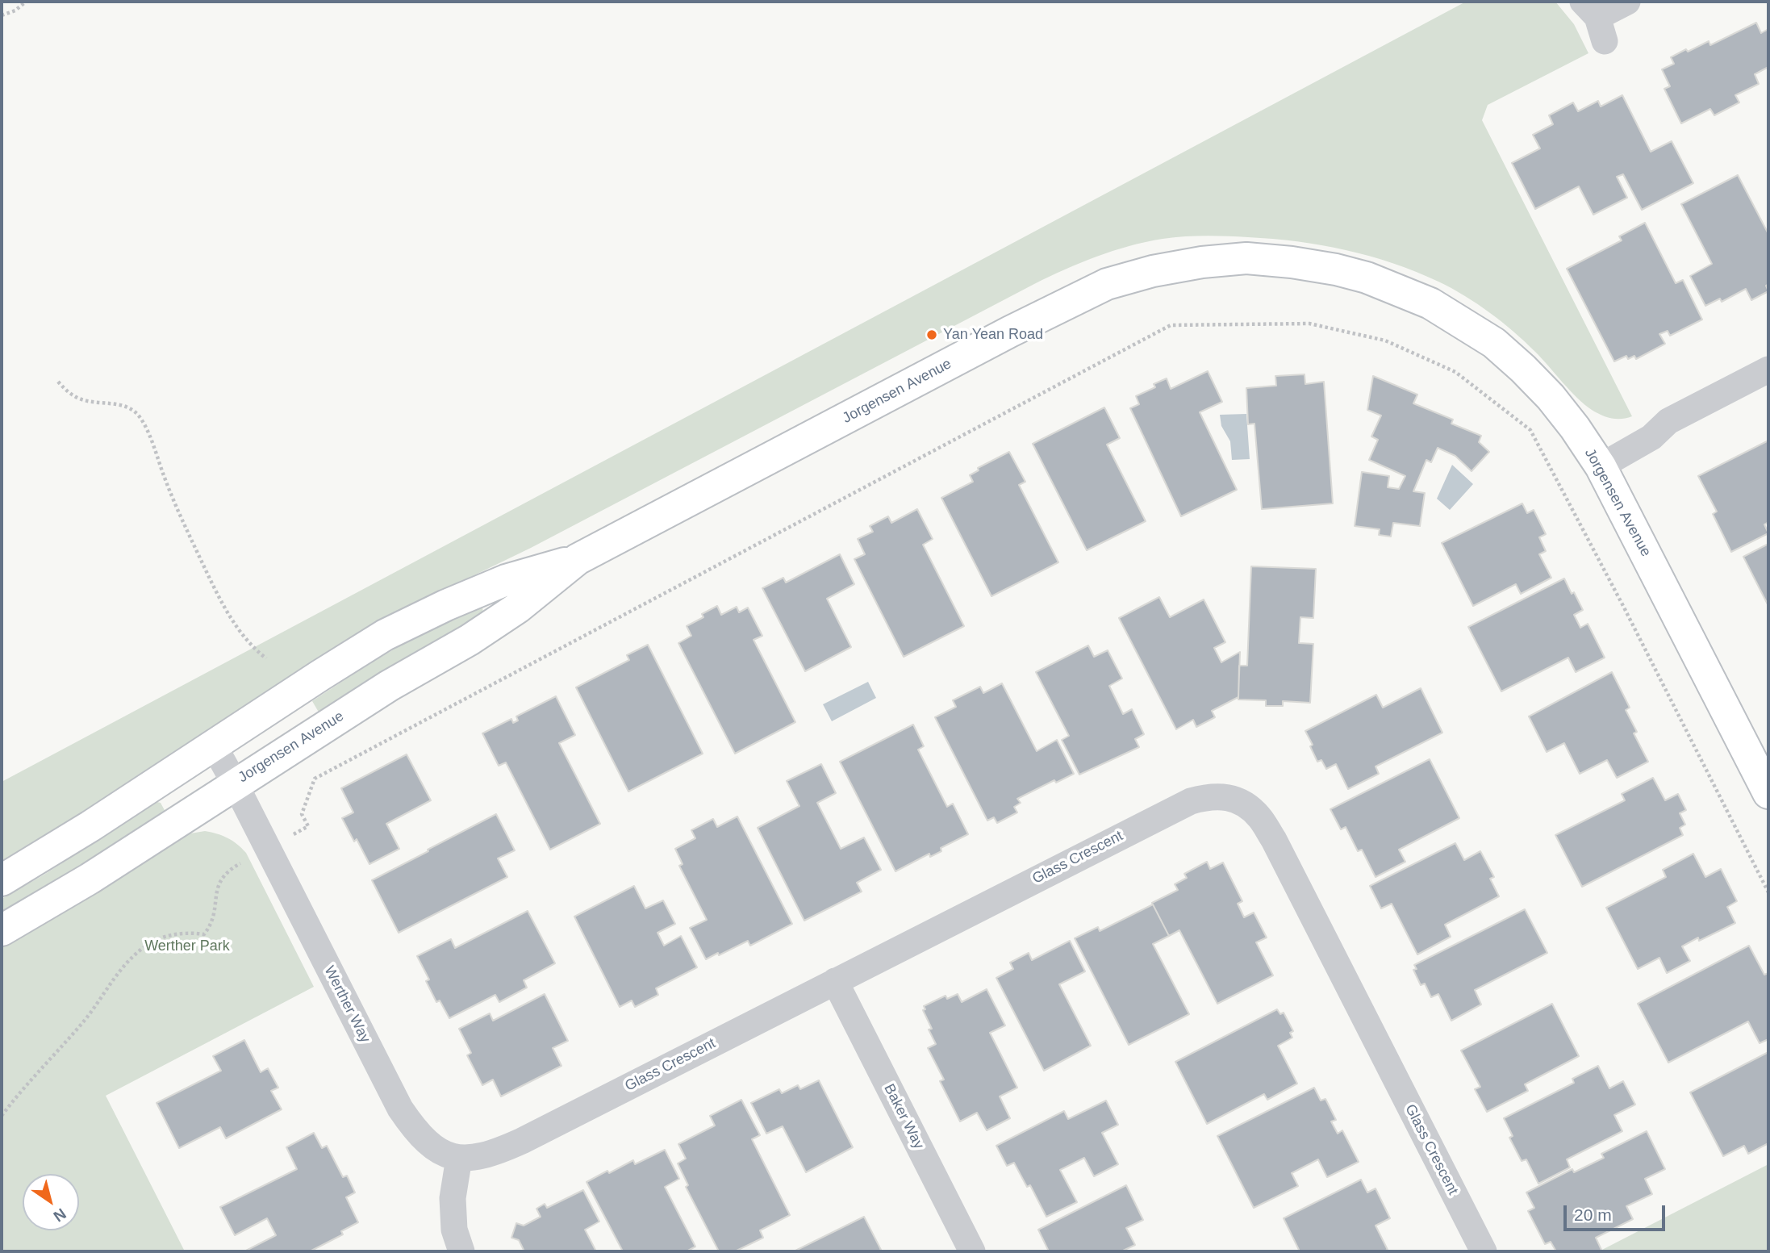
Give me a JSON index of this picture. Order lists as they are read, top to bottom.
{
  "streets": {
    "street": [
      "Jorgensen Avenue",
      "Glass Crescent",
      "Werther Way",
      "Baker Way"
    ]
  },
  "crossings": [
    ["Jorgensen Avenue", "Werther Way"],
    ["Glass Crescent", "Werther Way"],
    ["Glass Crescent", "Baker Way"]
  ],
  "parks": ["Werther Park"],
  "places": ["Yan Yean Road"],
  "scale_bar": "20 m",
  "north": "bottom right"
}
